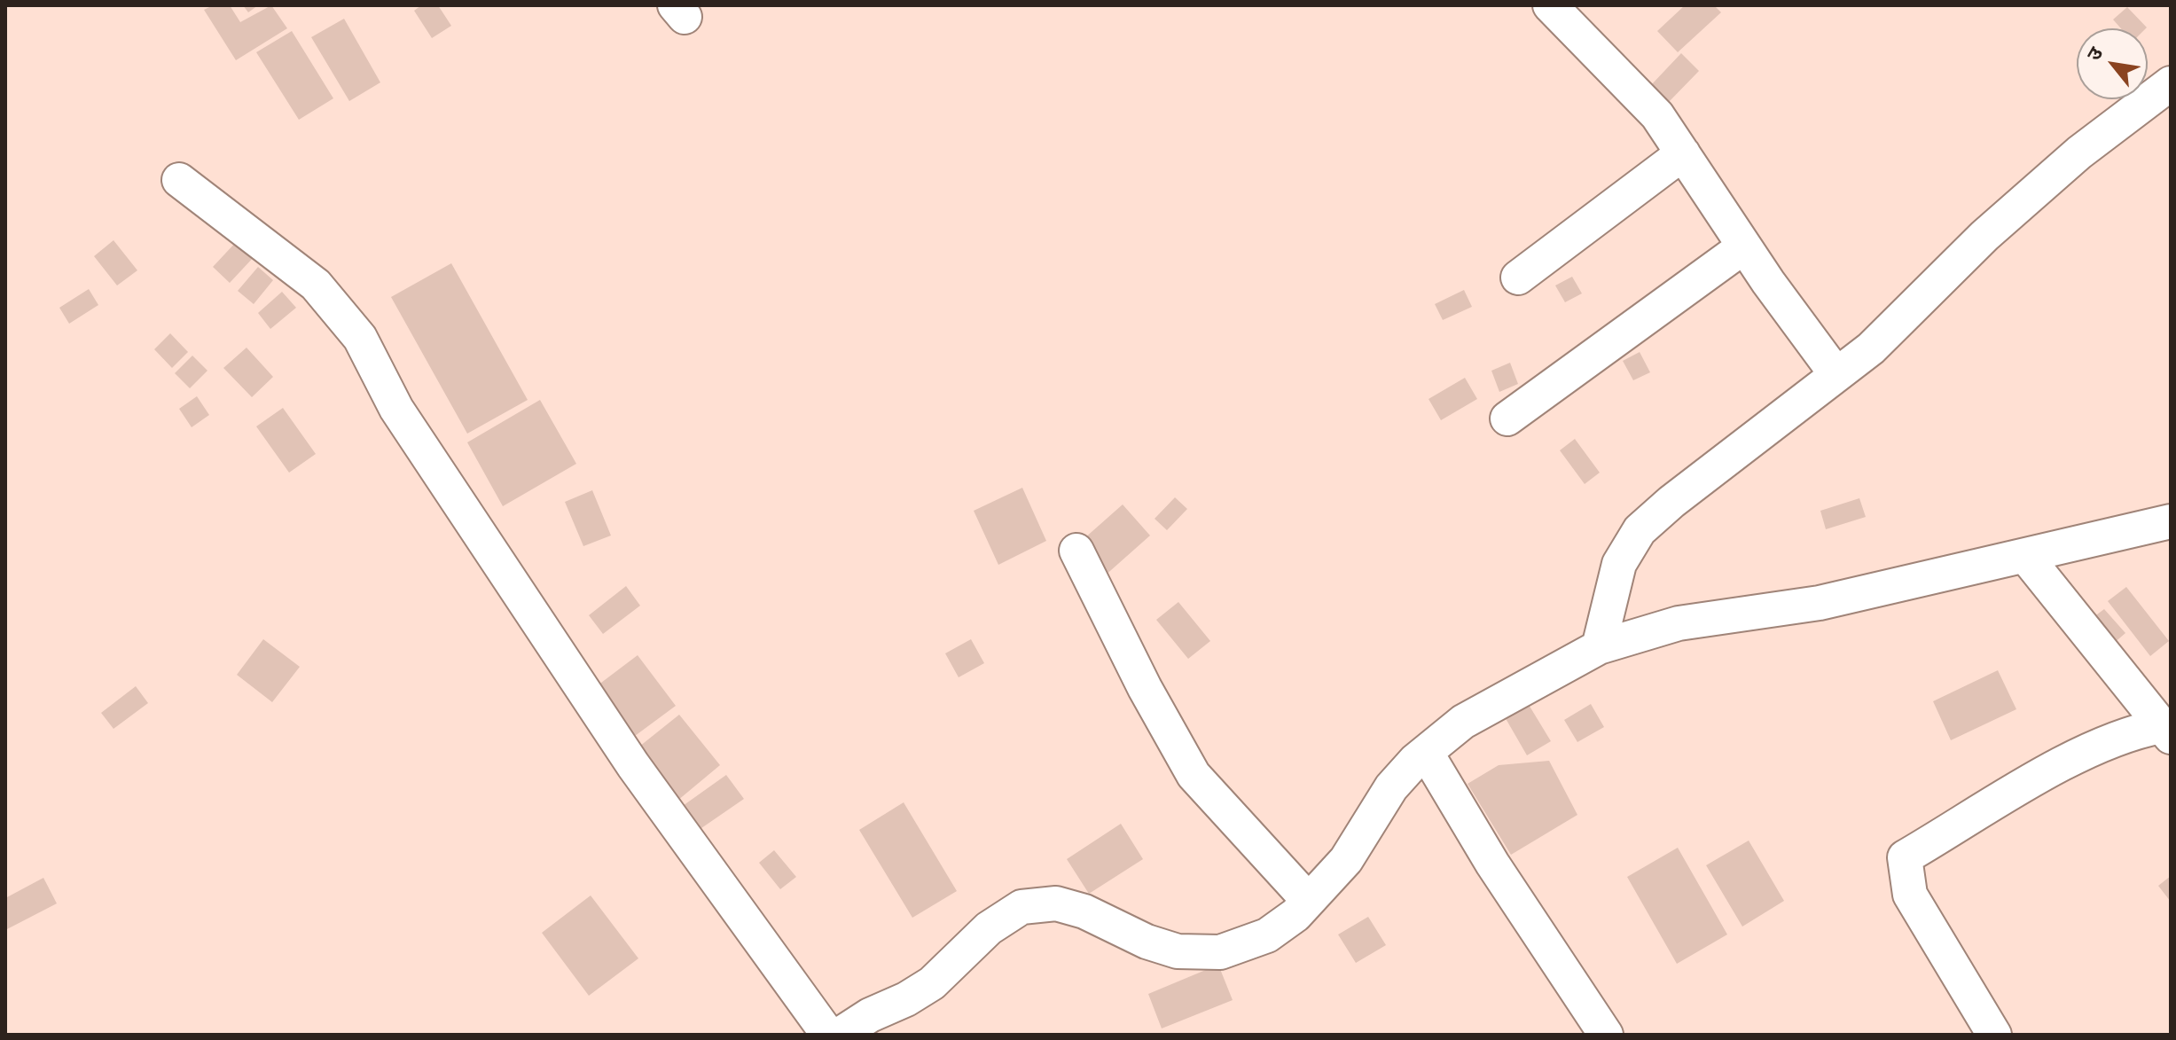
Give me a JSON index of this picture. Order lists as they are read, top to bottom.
{
  "north": "top left"
}
